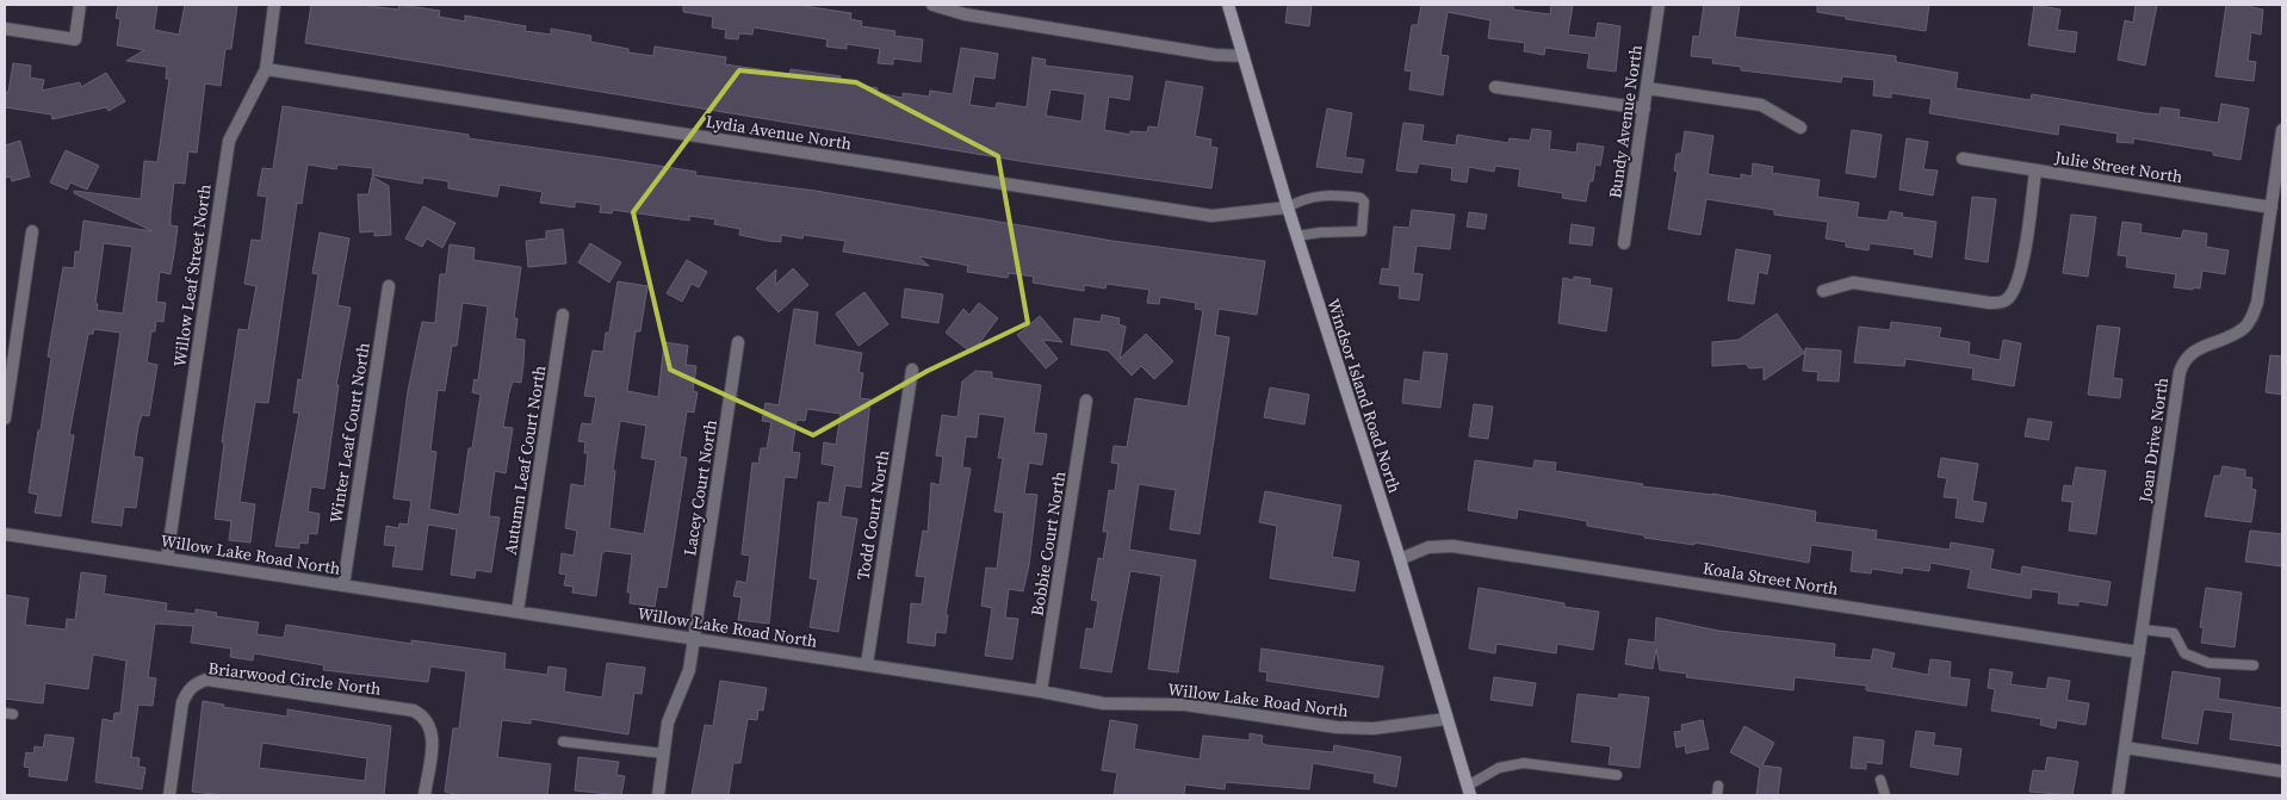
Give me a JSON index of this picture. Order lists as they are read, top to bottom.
{
  "streets": {
    "street": [
      "Bundy Avenue North",
      "Lydia Avenue North",
      "Julie Street North",
      "Willow Leaf Street North",
      "Windsor Island Road North",
      "Winter Leaf Court North",
      "Joan Drive North",
      "Autumn Leaf Court North",
      "Lacey Court North",
      "Todd Court North",
      "Bobbie Court North",
      "Willow Lake Road North",
      "Koala Street North",
      "Briarwood Circle North"
    ]
  },
  "crossings": [
    ["Lydia Avenue North", "Willow Leaf Street North"],
    ["Lydia Avenue North", "Windsor Island Road North"],
    ["Julie Street North", "Joan Drive North"],
    ["Willow Leaf Street North", "Willow Lake Road North"],
    ["Windsor Island Road North", "Willow Lake Road North"],
    ["Windsor Island Road North", "Koala Street North"],
    ["Winter Leaf Court North", "Willow Lake Road North"],
    ["Joan Drive North", "Koala Street North"],
    ["Autumn Leaf Court North", "Willow Lake Road North"],
    ["Lacey Court North", "Willow Lake Road North"],
    ["Todd Court North", "Willow Lake Road North"],
    ["Bobbie Court North", "Willow Lake Road North"]
  ]
}
